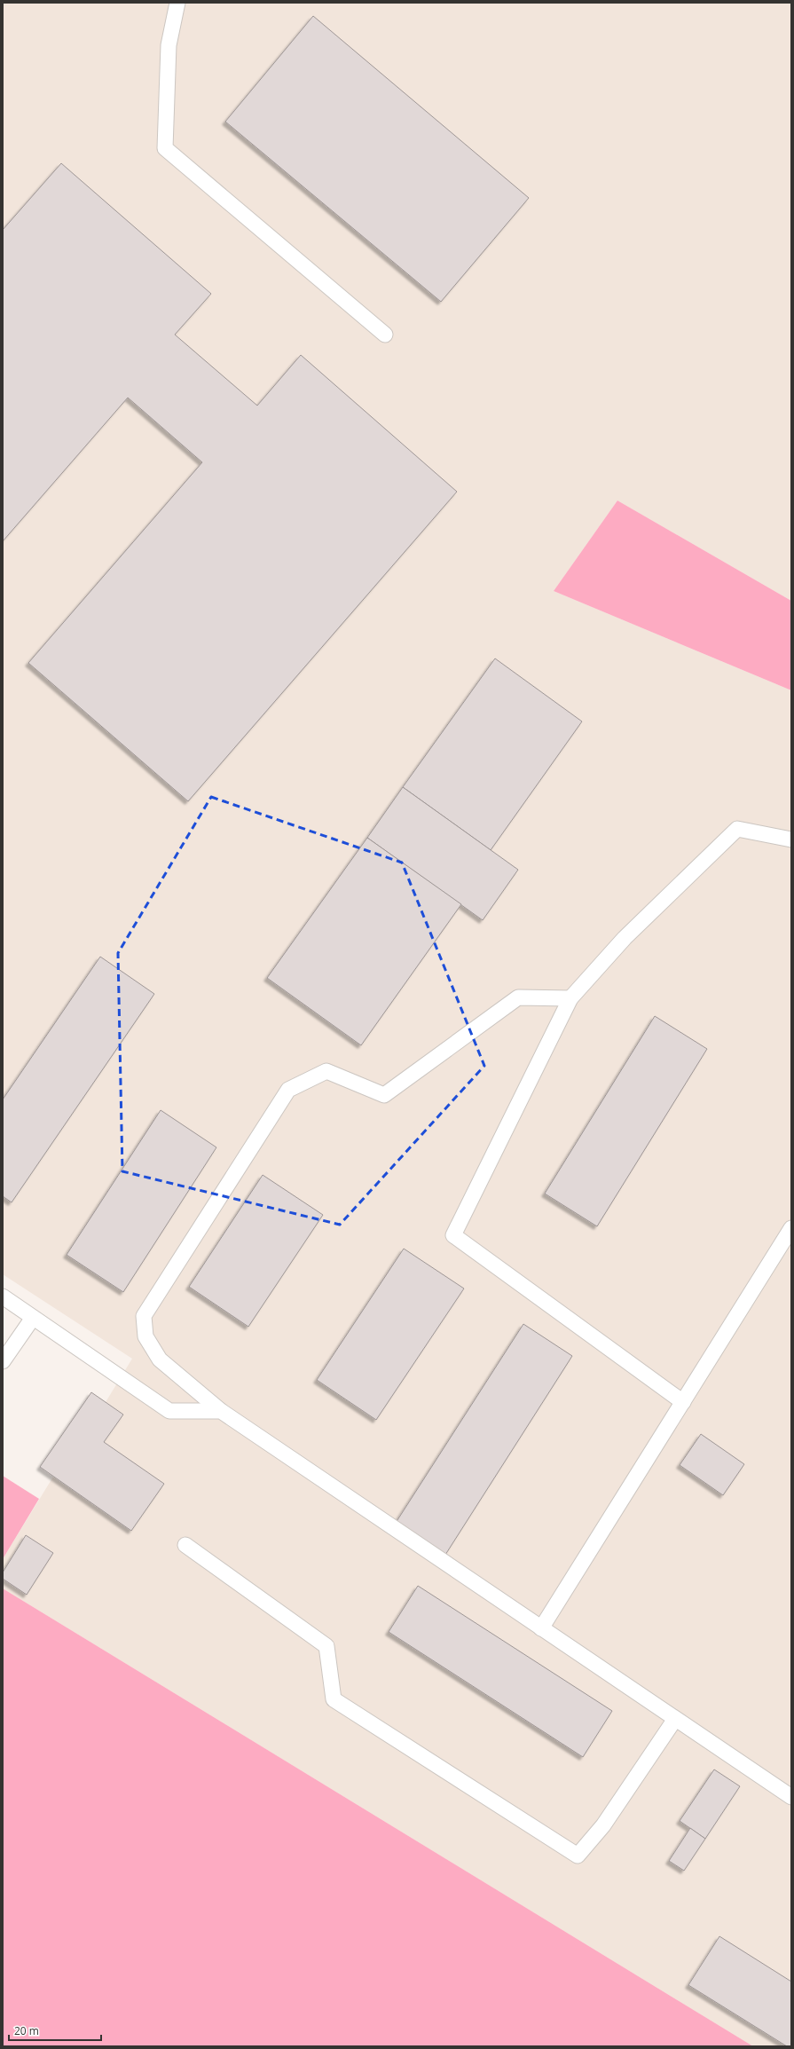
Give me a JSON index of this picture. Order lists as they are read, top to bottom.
{
  "scale_bar": "20 m"
}
